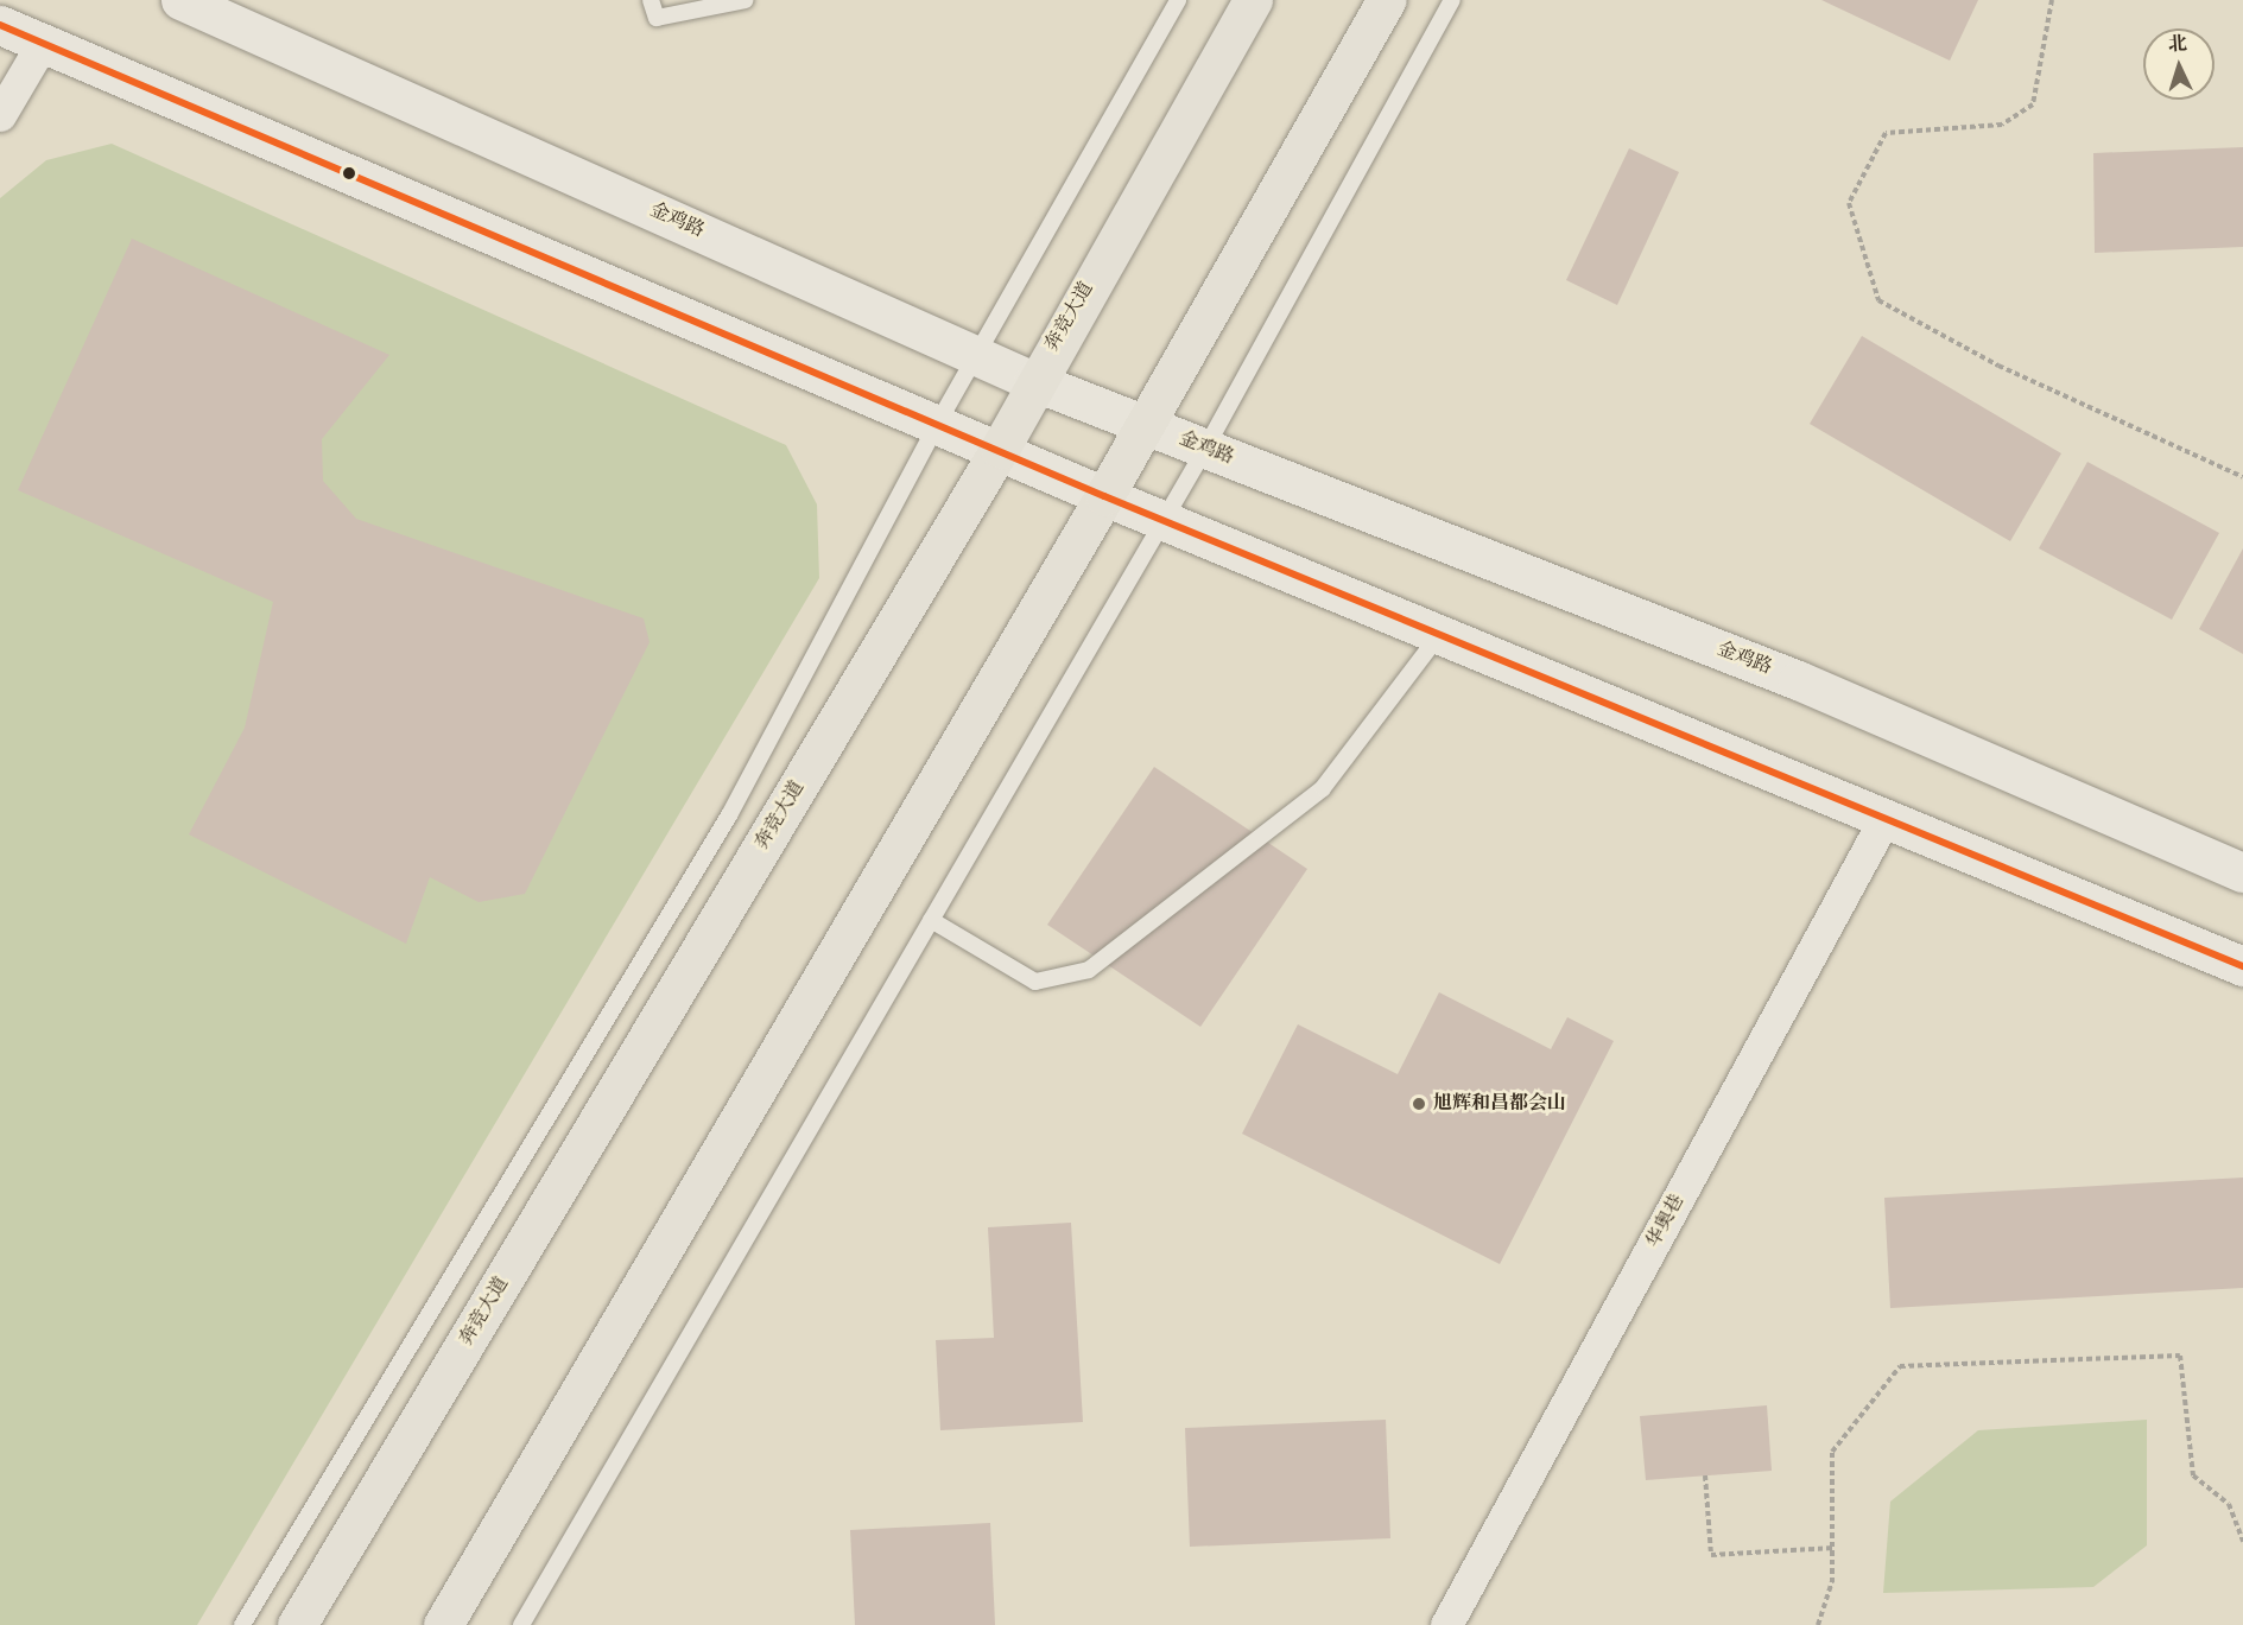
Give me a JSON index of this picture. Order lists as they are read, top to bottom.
{
  "streets": {
    "main road": ["金鸡路", "奔竞大道"],
    "street": ["华奥巷"]
  },
  "crossings": [
    ["金鸡路", "奔竞大道"]
  ],
  "places": ["旭辉和昌都会山"],
  "north": "top"
}
